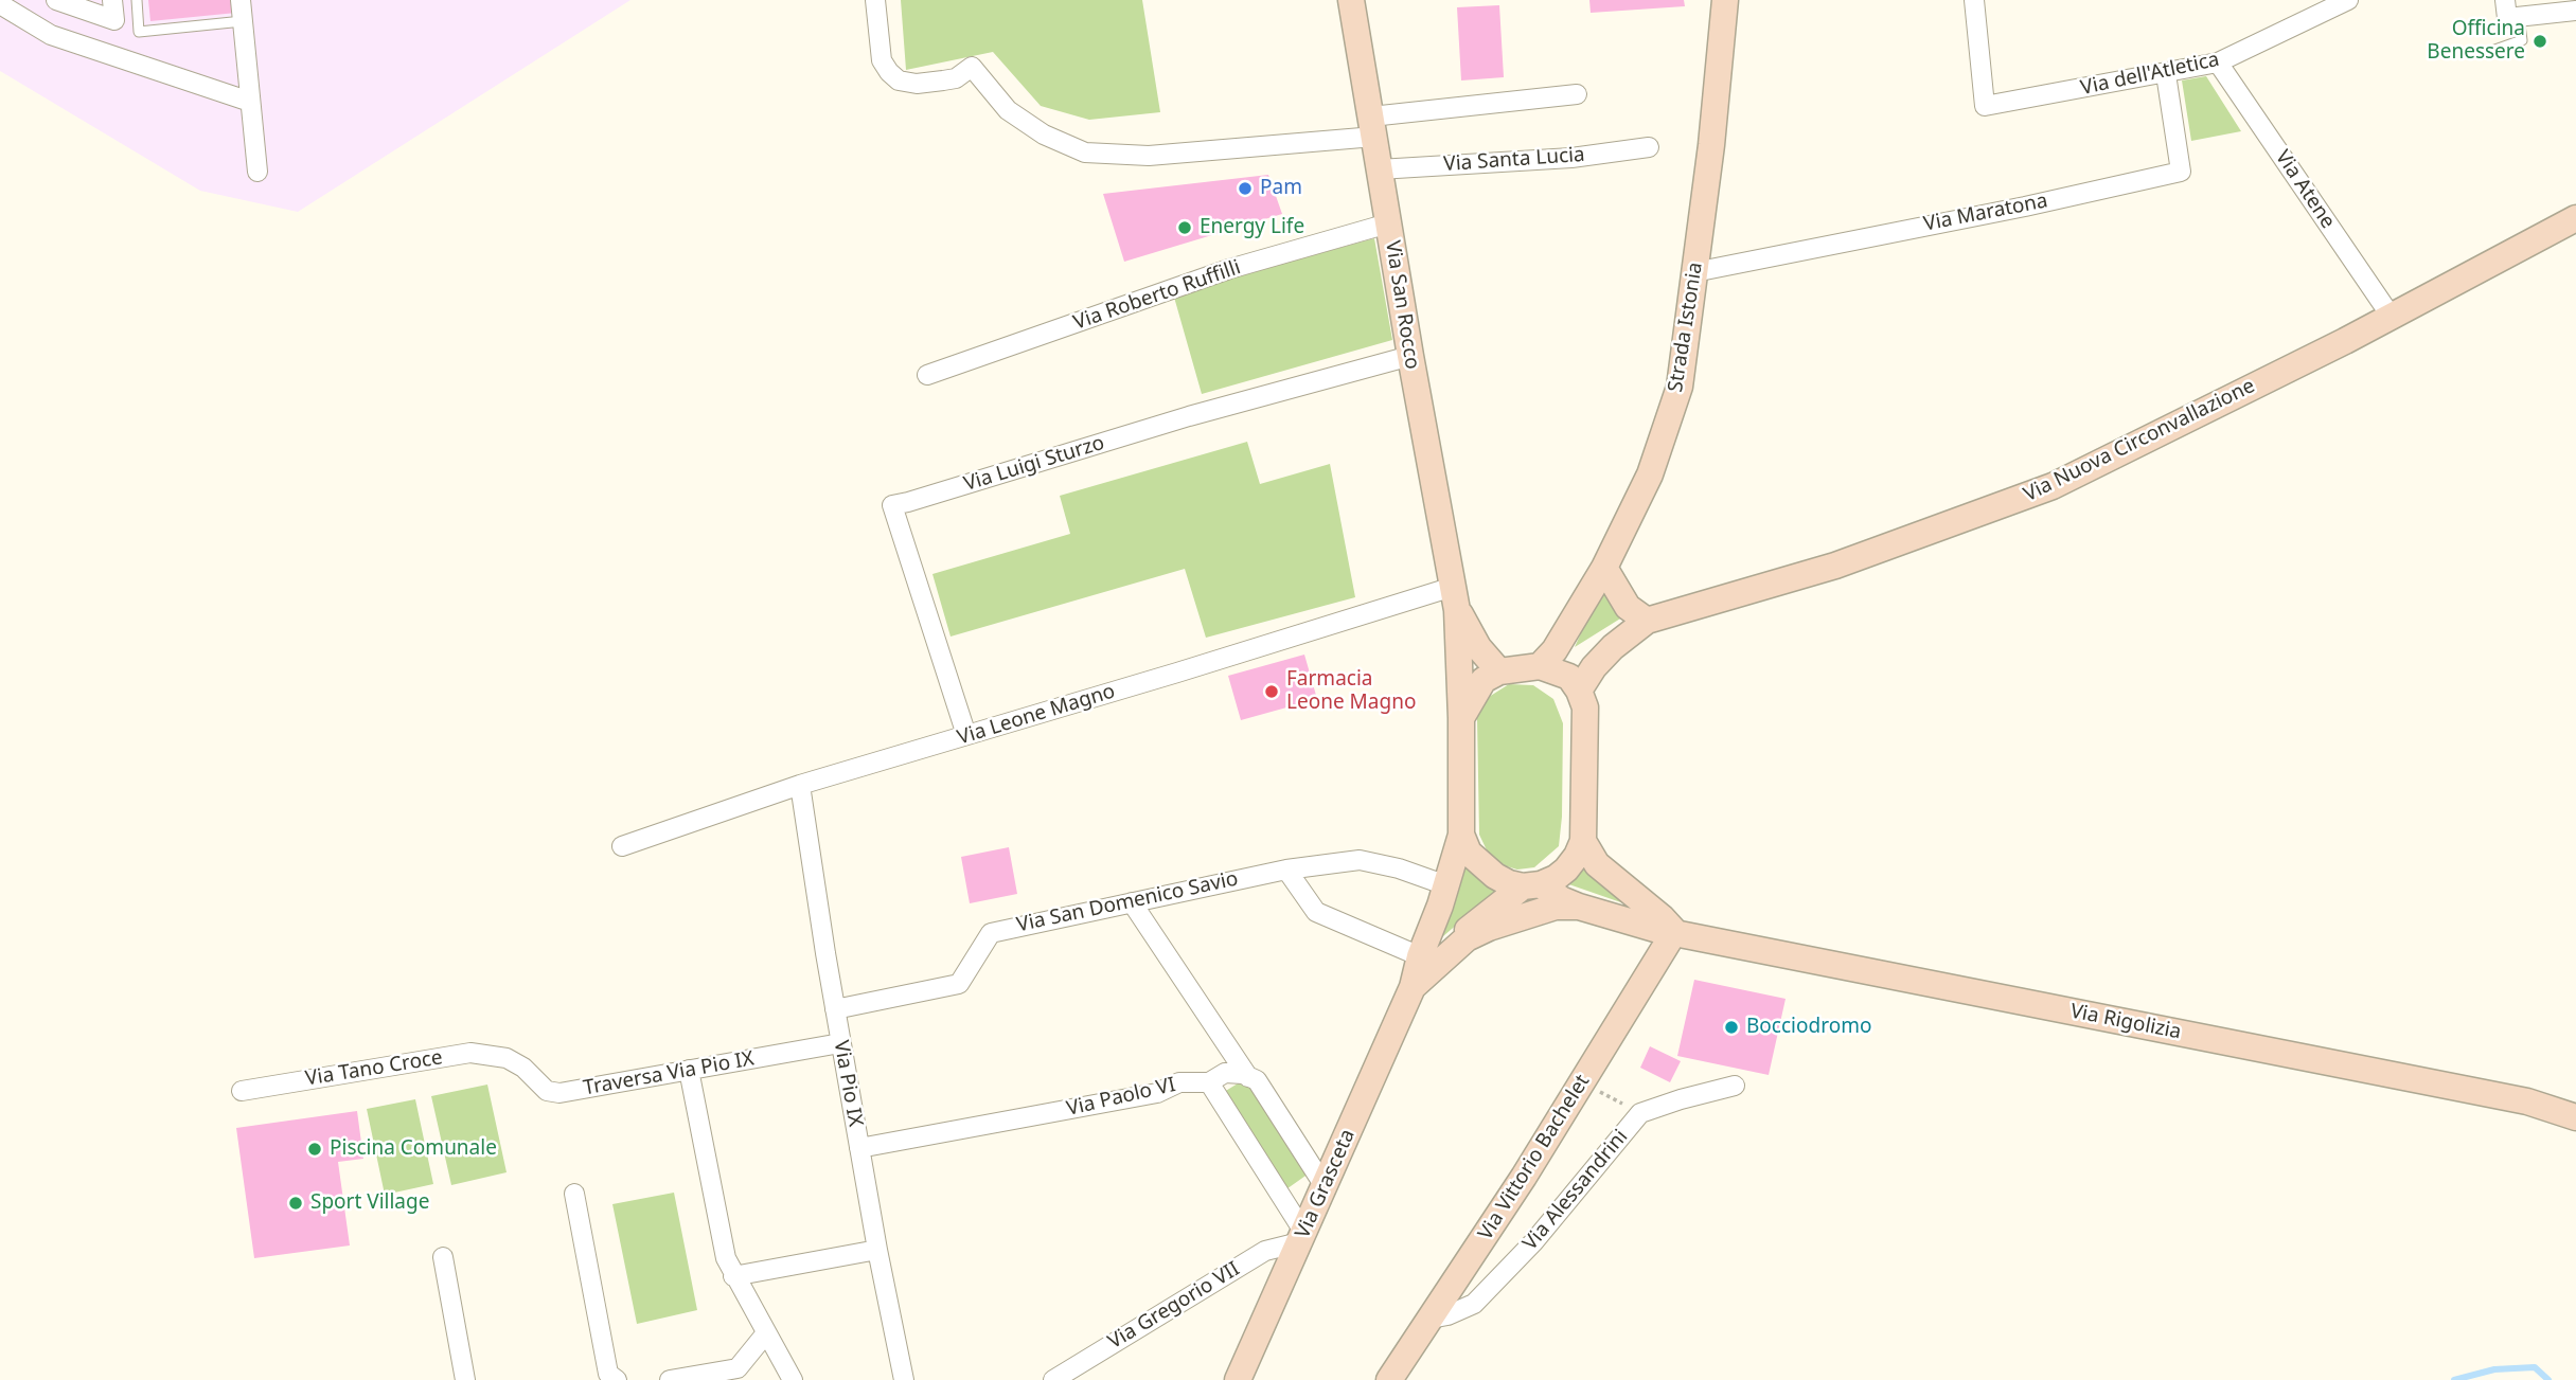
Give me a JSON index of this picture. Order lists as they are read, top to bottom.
{
  "streets": {
    "street": [
      "Via dell'Atletica",
      "Via Santa Lucia",
      "Via Atene",
      "Via Maratona",
      "Via Roberto Ruffilli",
      "Via San Rocco",
      "Strada Istonia",
      "Via Nuova Circonvallazione",
      "Via Luigi Sturzo",
      "Via Leone Magno",
      "Via San Domenico Savio",
      "Via Rigolizia",
      "Via Tano Croce",
      "Traversa Via Pio IX",
      "Via Pio IX",
      "Via Paolo VI",
      "Via Vittorio Bachelet",
      "Via Grasceta",
      "Via Alessandrini",
      "Via Gregorio VII"
    ]
  },
  "crossings": [
    ["Via dell'Atletica", "Via Atene"],
    ["Via dell'Atletica", "Via Maratona"],
    ["Via Santa Lucia", "Via San Rocco"],
    ["Via Atene", "Via Nuova Circonvallazione"],
    ["Via Maratona", "Strada Istonia"],
    ["Via Roberto Ruffilli", "Via San Rocco"],
    ["Via San Rocco", "Via Luigi Sturzo"],
    ["Via San Rocco", "Via Leone Magno"],
    ["Strada Istonia", "Via Nuova Circonvallazione"],
    ["Via Luigi Sturzo", "Via Leone Magno"],
    ["Via Leone Magno", "Via Pio IX"],
    ["Via San Domenico Savio", "Via Pio IX"],
    ["Via Rigolizia", "Via Vittorio Bachelet"],
    ["Via Tano Croce", "Traversa Via Pio IX"],
    ["Traversa Via Pio IX", "Via Pio IX"],
    ["Via Pio IX", "Via Paolo VI"],
    ["Via Vittorio Bachelet", "Via Alessandrini"],
    ["Via Grasceta", "Via Gregorio VII"]
  ],
  "places": [
    "Officina Benessere",
    "Pam",
    "Energy Life",
    "Farmacia Leone Magno",
    "Bocciodromo",
    "Piscina Comunale",
    "Sport Village"
  ]
}
